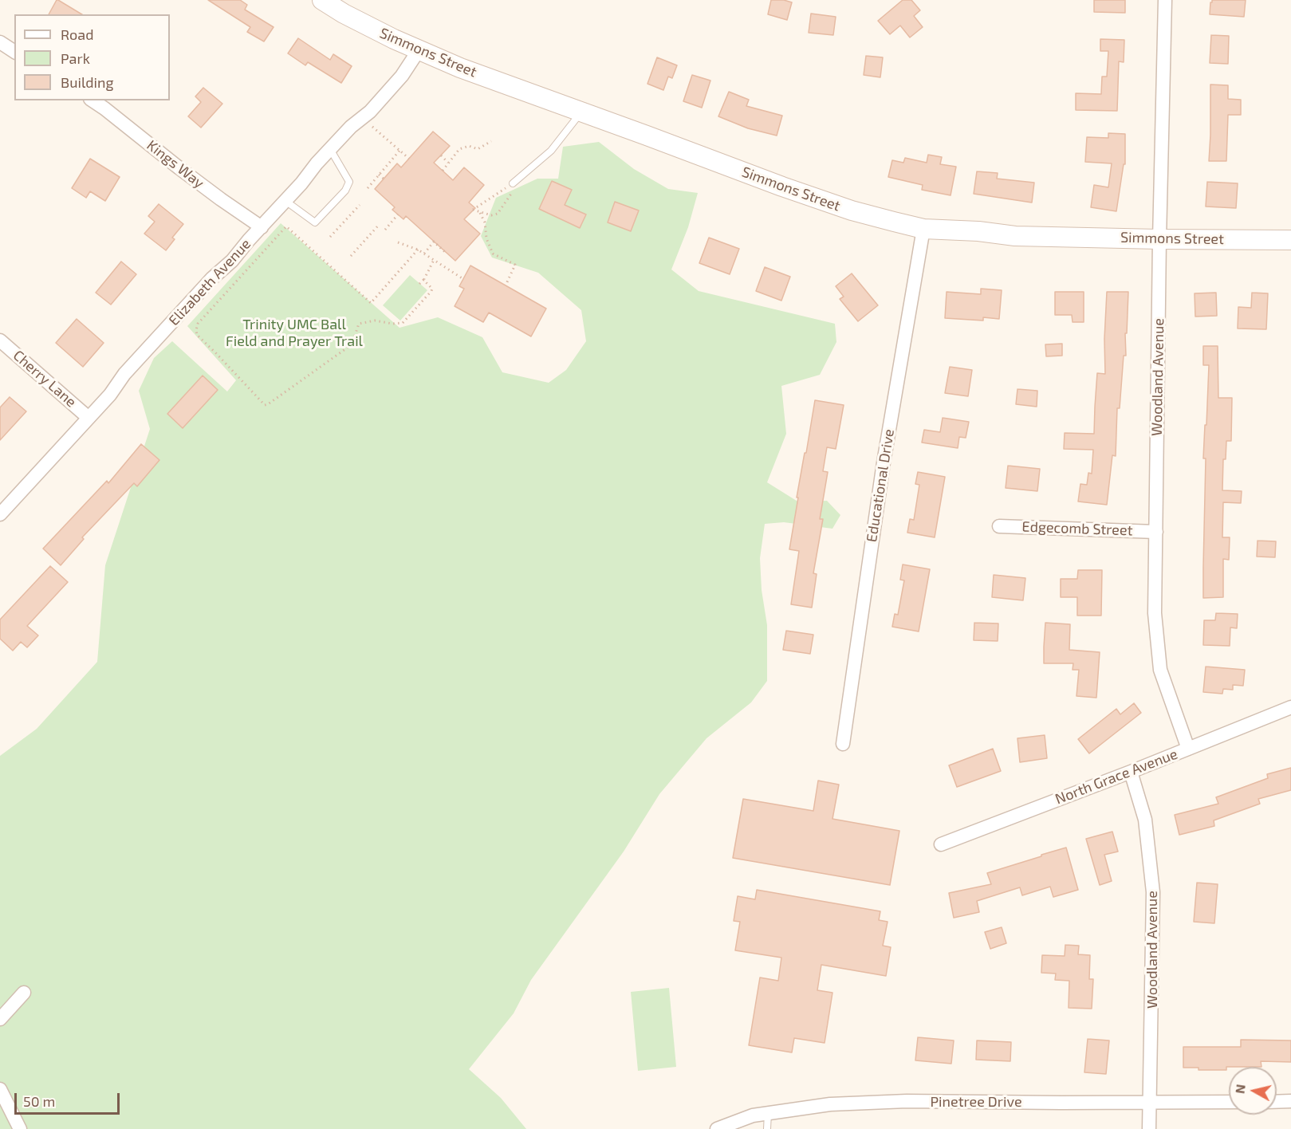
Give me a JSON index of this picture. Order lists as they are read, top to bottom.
{
  "streets": {
    "street": [
      "Simmons Street",
      "Kings Way",
      "Elizabeth Avenue",
      "Woodland Avenue",
      "Cherry Lane",
      "Educational Drive",
      "Edgecomb Street",
      "North Grace Avenue",
      "Pinetree Drive"
    ]
  },
  "crossings": [
    ["Simmons Street", "Elizabeth Avenue"],
    ["Simmons Street", "Woodland Avenue"],
    ["Simmons Street", "Educational Drive"],
    ["Kings Way", "Elizabeth Avenue"],
    ["Elizabeth Avenue", "Cherry Lane"],
    ["Woodland Avenue", "Edgecomb Street"],
    ["Woodland Avenue", "North Grace Avenue"],
    ["Woodland Avenue", "Pinetree Drive"]
  ],
  "parks": ["Trinity UMC Ball Field and Prayer Trail"],
  "legend": ["Road", "Park", "Building"],
  "scale_bar": "50 m",
  "north": "left"
}
